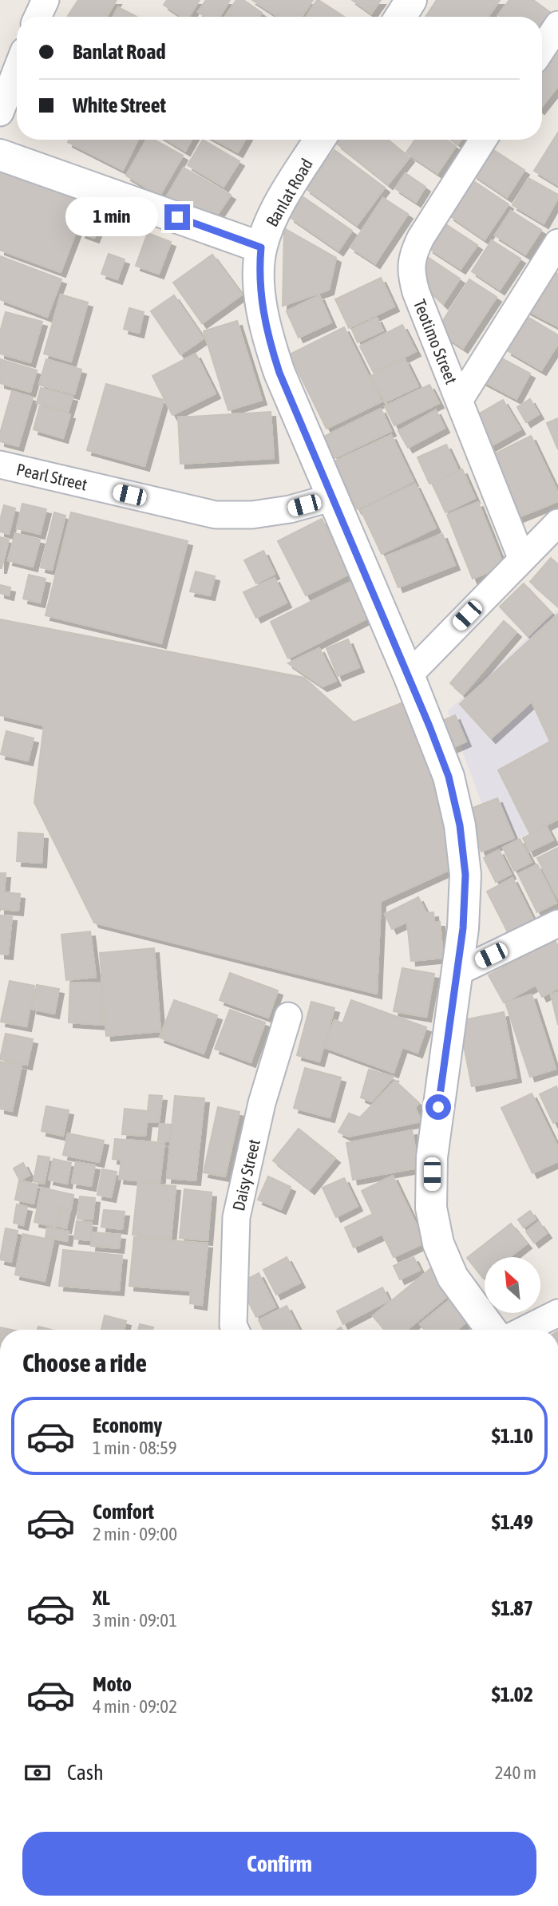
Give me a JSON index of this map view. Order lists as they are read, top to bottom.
{
  "streets": {
    "street": [
      "Banlat Road",
      "Teotimo Street",
      "Pearl Street",
      "Daisy Street"
    ]
  },
  "crossings": [
    ["Banlat Road", "Pearl Street"]
  ],
  "north": "top left",
  "page": {
    "banner": ["Banlat Road", "White Street"],
    "bubble": "1 min",
    "heading": "Choose a ride",
    "list": [
      {
        "name": "Economy",
        "note": "1 min · 08:59",
        "value": "$1.10"
      },
      {
        "name": "Comfort",
        "note": "2 min · 09:00",
        "value": "$1.49"
      },
      {
        "name": "XL",
        "note": "3 min · 09:01",
        "value": "$1.87"
      },
      {
        "name": "Moto",
        "note": "4 min · 09:02",
        "value": "$1.02"
      }
    ],
    "pay": ["Cash", "240 m"],
    "buttons": "Confirm"
  }
}
